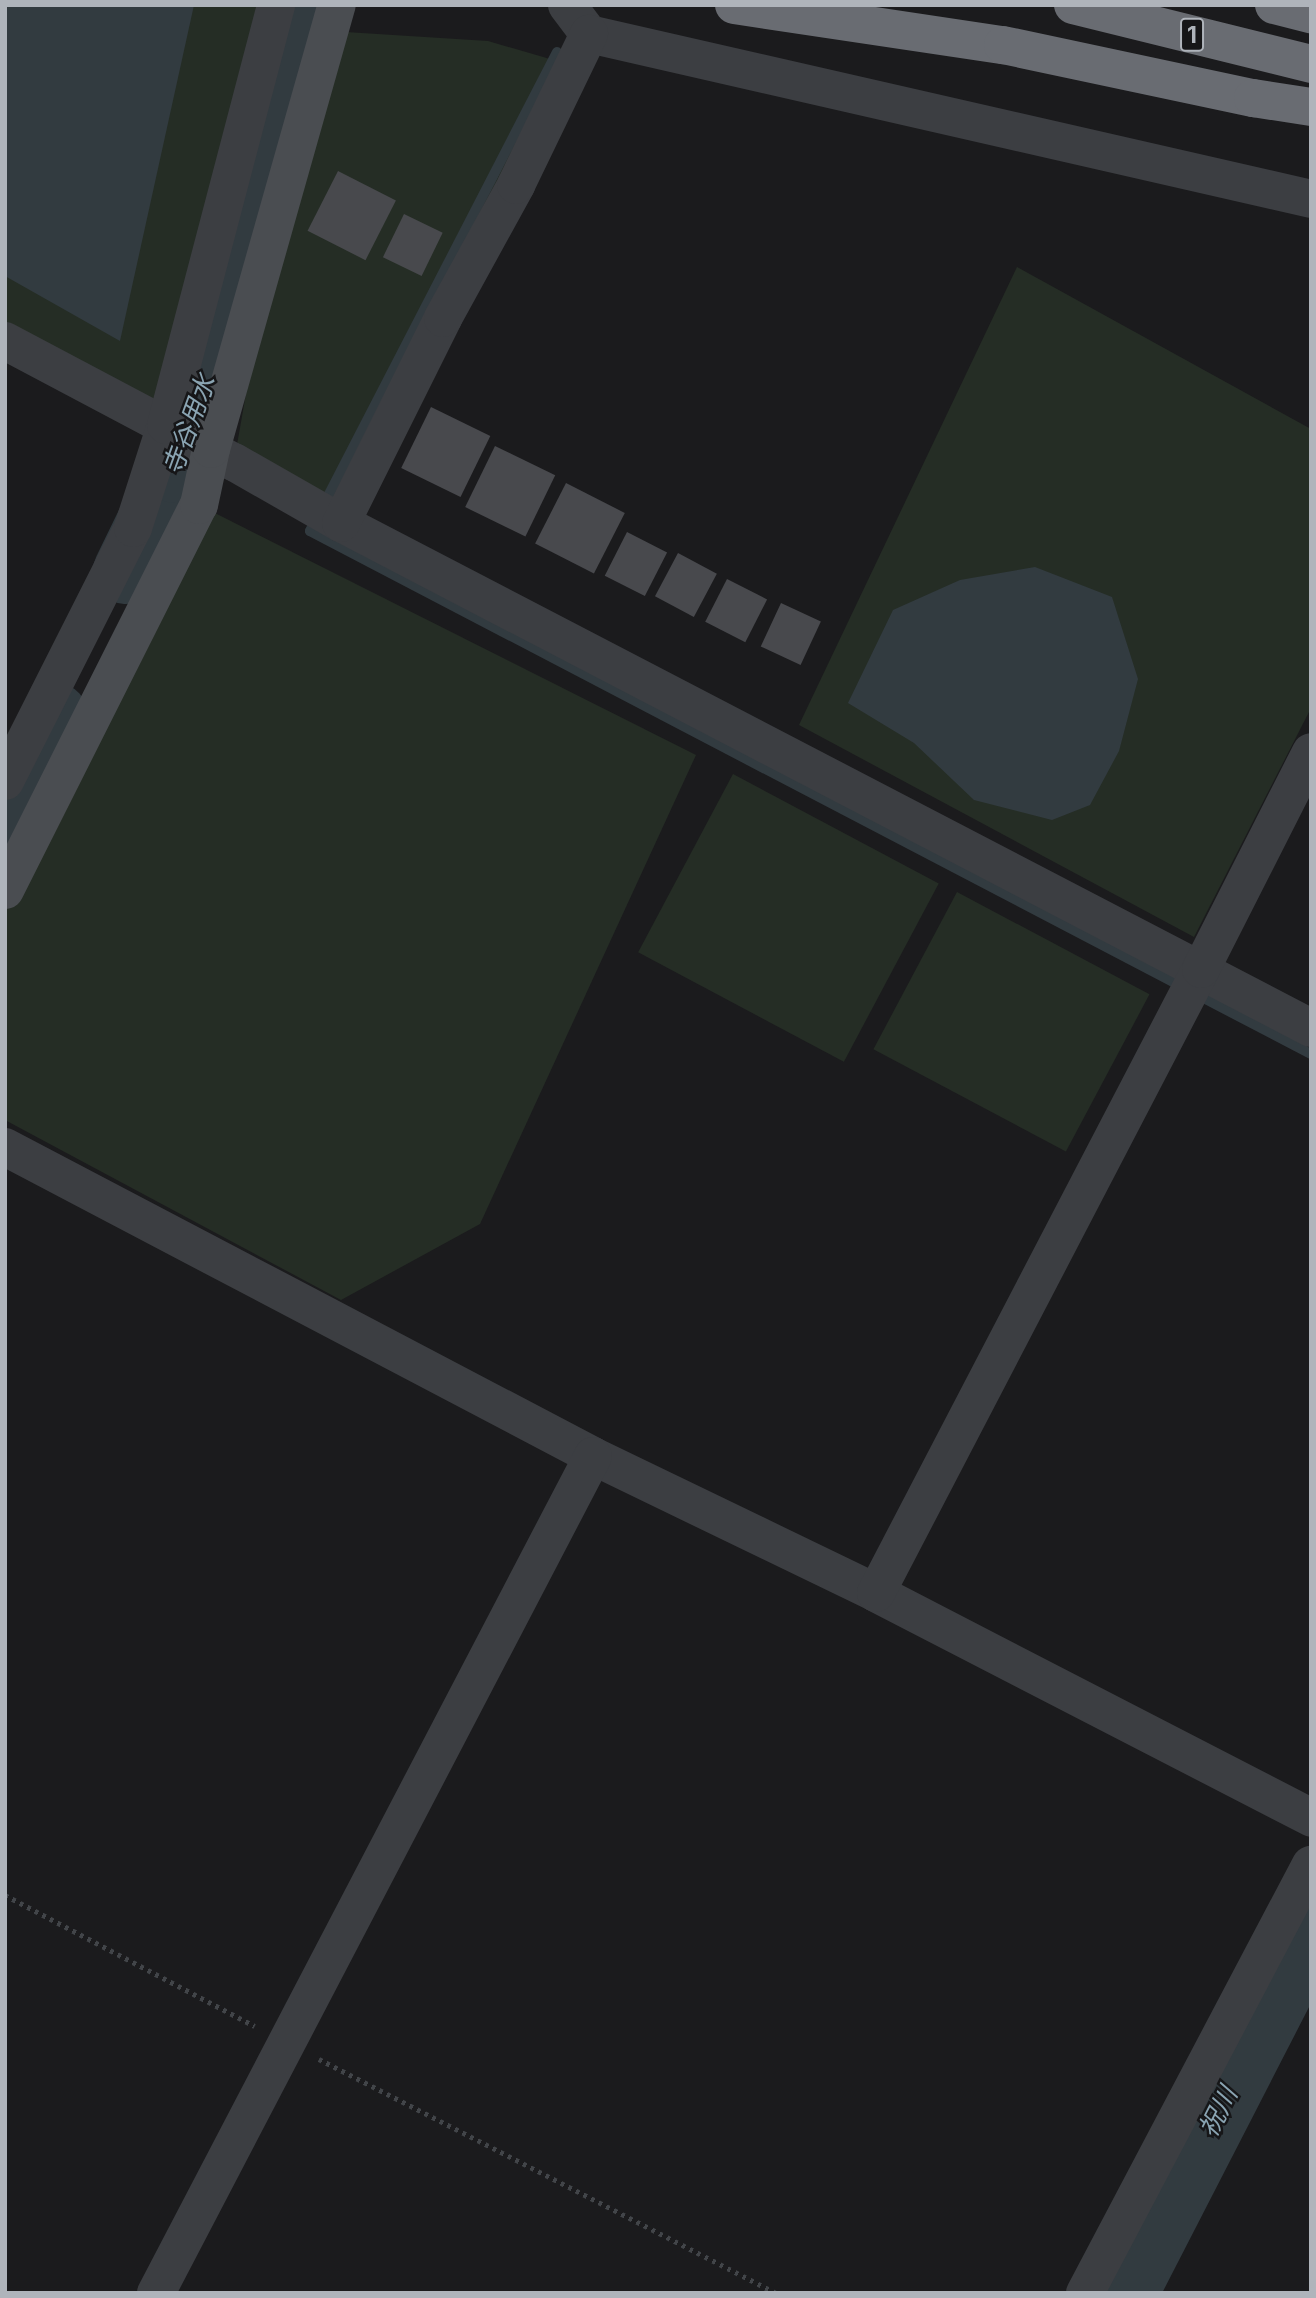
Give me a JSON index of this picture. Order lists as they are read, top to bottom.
{
  "streets": {
    "highway": ["1"]
  },
  "water": ["寺谷用水", "祝川"]
}
